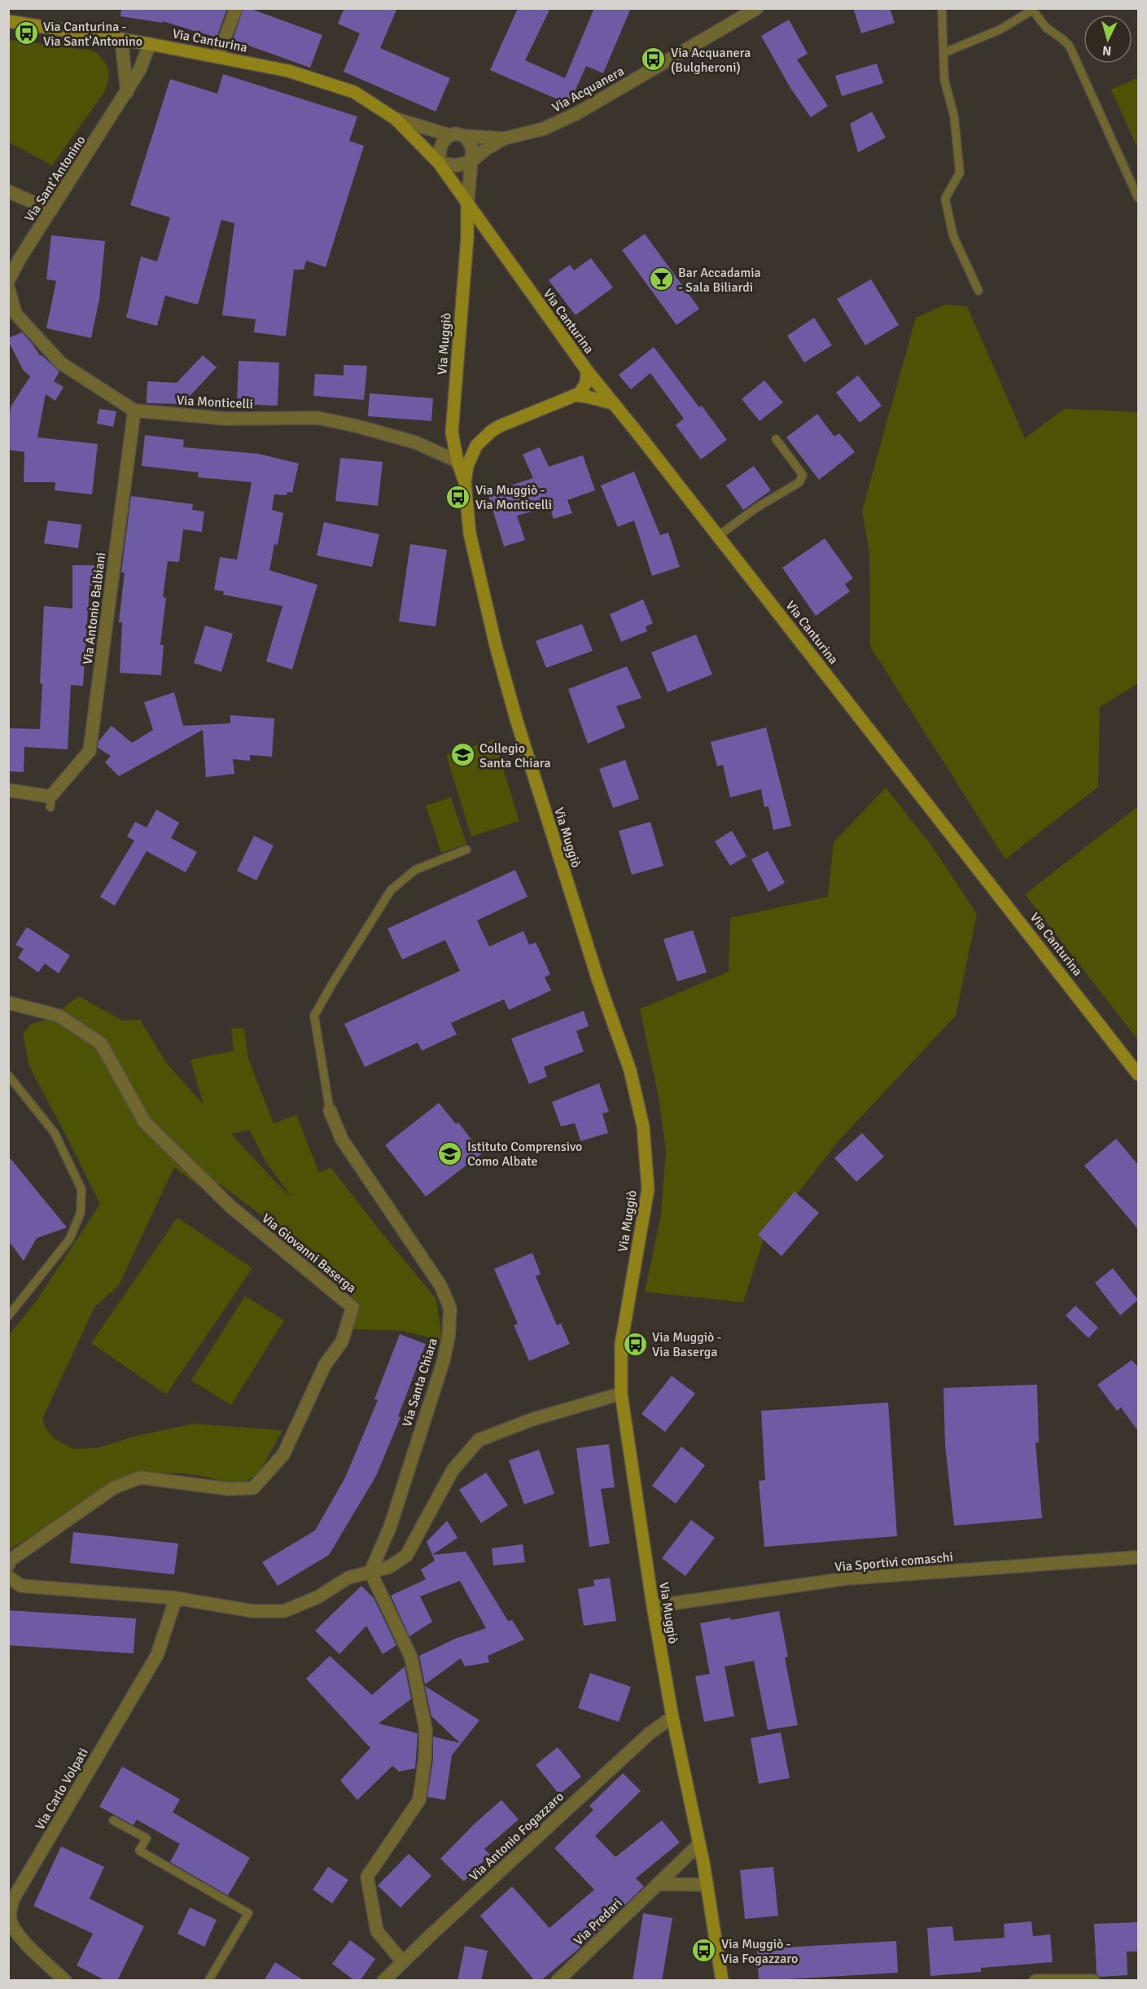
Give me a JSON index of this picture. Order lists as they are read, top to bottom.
{
  "streets": {
    "street": [
      "Via Canturina",
      "Via Acquanera",
      "Via Sant'Antonino",
      "Via Muggiò",
      "Via Monticelli",
      "Via Antonio Balbiani",
      "Via Giovanni Baserga",
      "Via Santa Chiara",
      "Via Sportivi comaschi",
      "Via Carlo Volpati",
      "Via Antonio Fogazzaro",
      "Via Predari"
    ]
  },
  "crossings": [
    ["Via Canturina", "Via Acquanera"],
    ["Via Canturina", "Via Sant'Antonino"],
    ["Via Canturina", "Via Muggiò"],
    ["Via Muggiò", "Via Monticelli"],
    ["Via Muggiò", "Via Sportivi comaschi"],
    ["Via Muggiò", "Via Antonio Fogazzaro"],
    ["Via Muggiò", "Via Predari"],
    ["Via Monticelli", "Via Antonio Balbiani"]
  ],
  "places": {
    "bus stop": [
      "Via Canturina - Via Sant'Antonino",
      "Via Acquanera (Bulgheroni)",
      "Via Muggiò - Via Monticelli",
      "Via Muggiò - Via Baserga",
      "Via Muggiò - Via Fogazzaro"
    ],
    "bar": ["Bar Accadamia - Sala Biliardi"],
    "school or university": ["Collegio Santa Chiara", "Istituto Comprensivo Como Albate"]
  },
  "north": "bottom"
}
